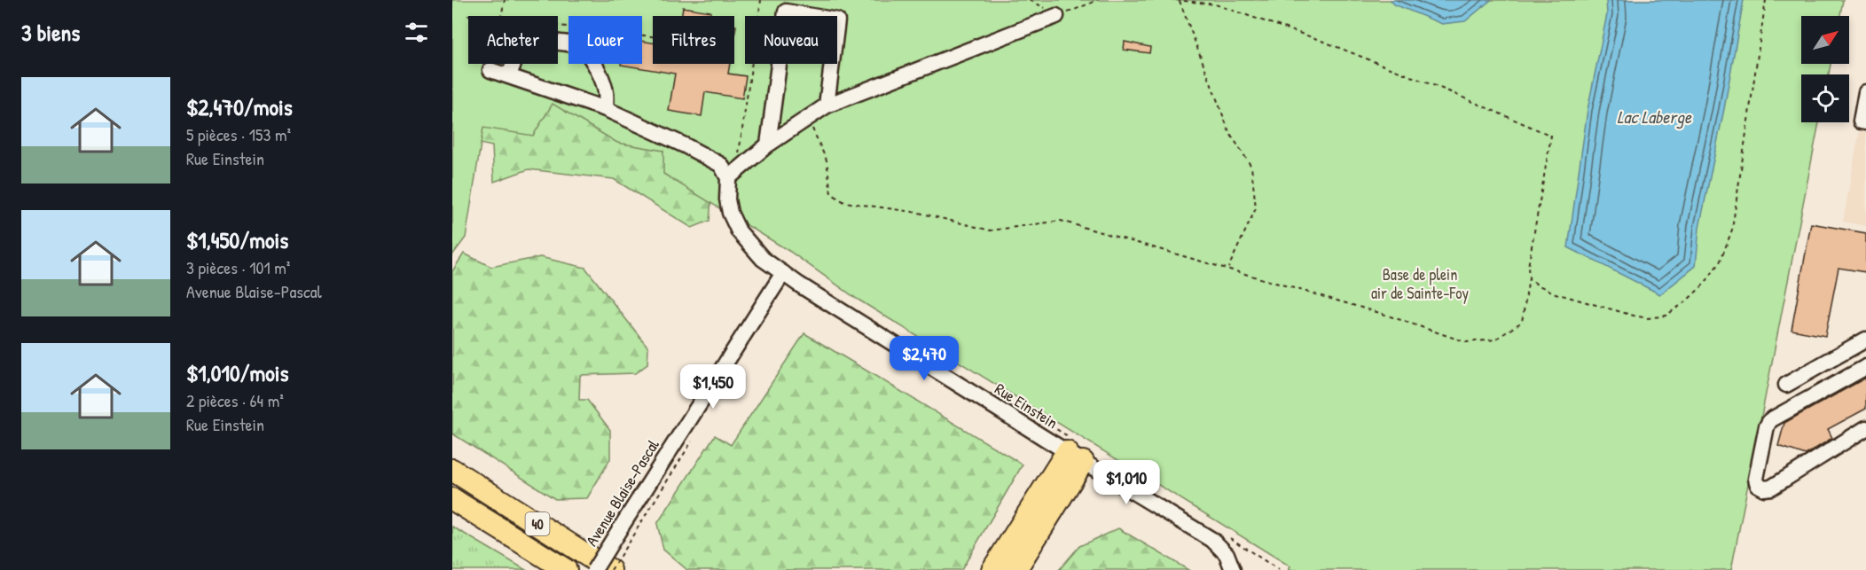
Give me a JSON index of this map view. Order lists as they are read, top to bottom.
{
  "streets": {
    "highway": ["40"],
    "street": ["Rue Einstein", "Avenue Blaise-Pascal"]
  },
  "crossings": [
    ["Rue Einstein", "Avenue Blaise-Pascal"],
    ["Avenue Blaise-Pascal", "40"]
  ],
  "water": ["Lac Laberge"],
  "parks": ["Base de plein air de Sainte-Foy"],
  "north": "top right",
  "page": {
    "heading": "3 biens",
    "chip": [
      "Acheter",
      "Louer",
      "Filtres",
      "Nouveau"
    ],
    "list": [
      {
        "name": "$2,470/mois",
        "note": "5 pièces · 153 m² · Rue Einstein"
      },
      {
        "name": "$1,450/mois",
        "note": "3 pièces · 101 m² · Avenue Blaise-Pascal"
      },
      {
        "name": "$1,010/mois",
        "note": "2 pièces · 64 m² · Rue Einstein"
      }
    ],
    "price": ["$2,470", "$1,450", "$1,010"]
  }
}
